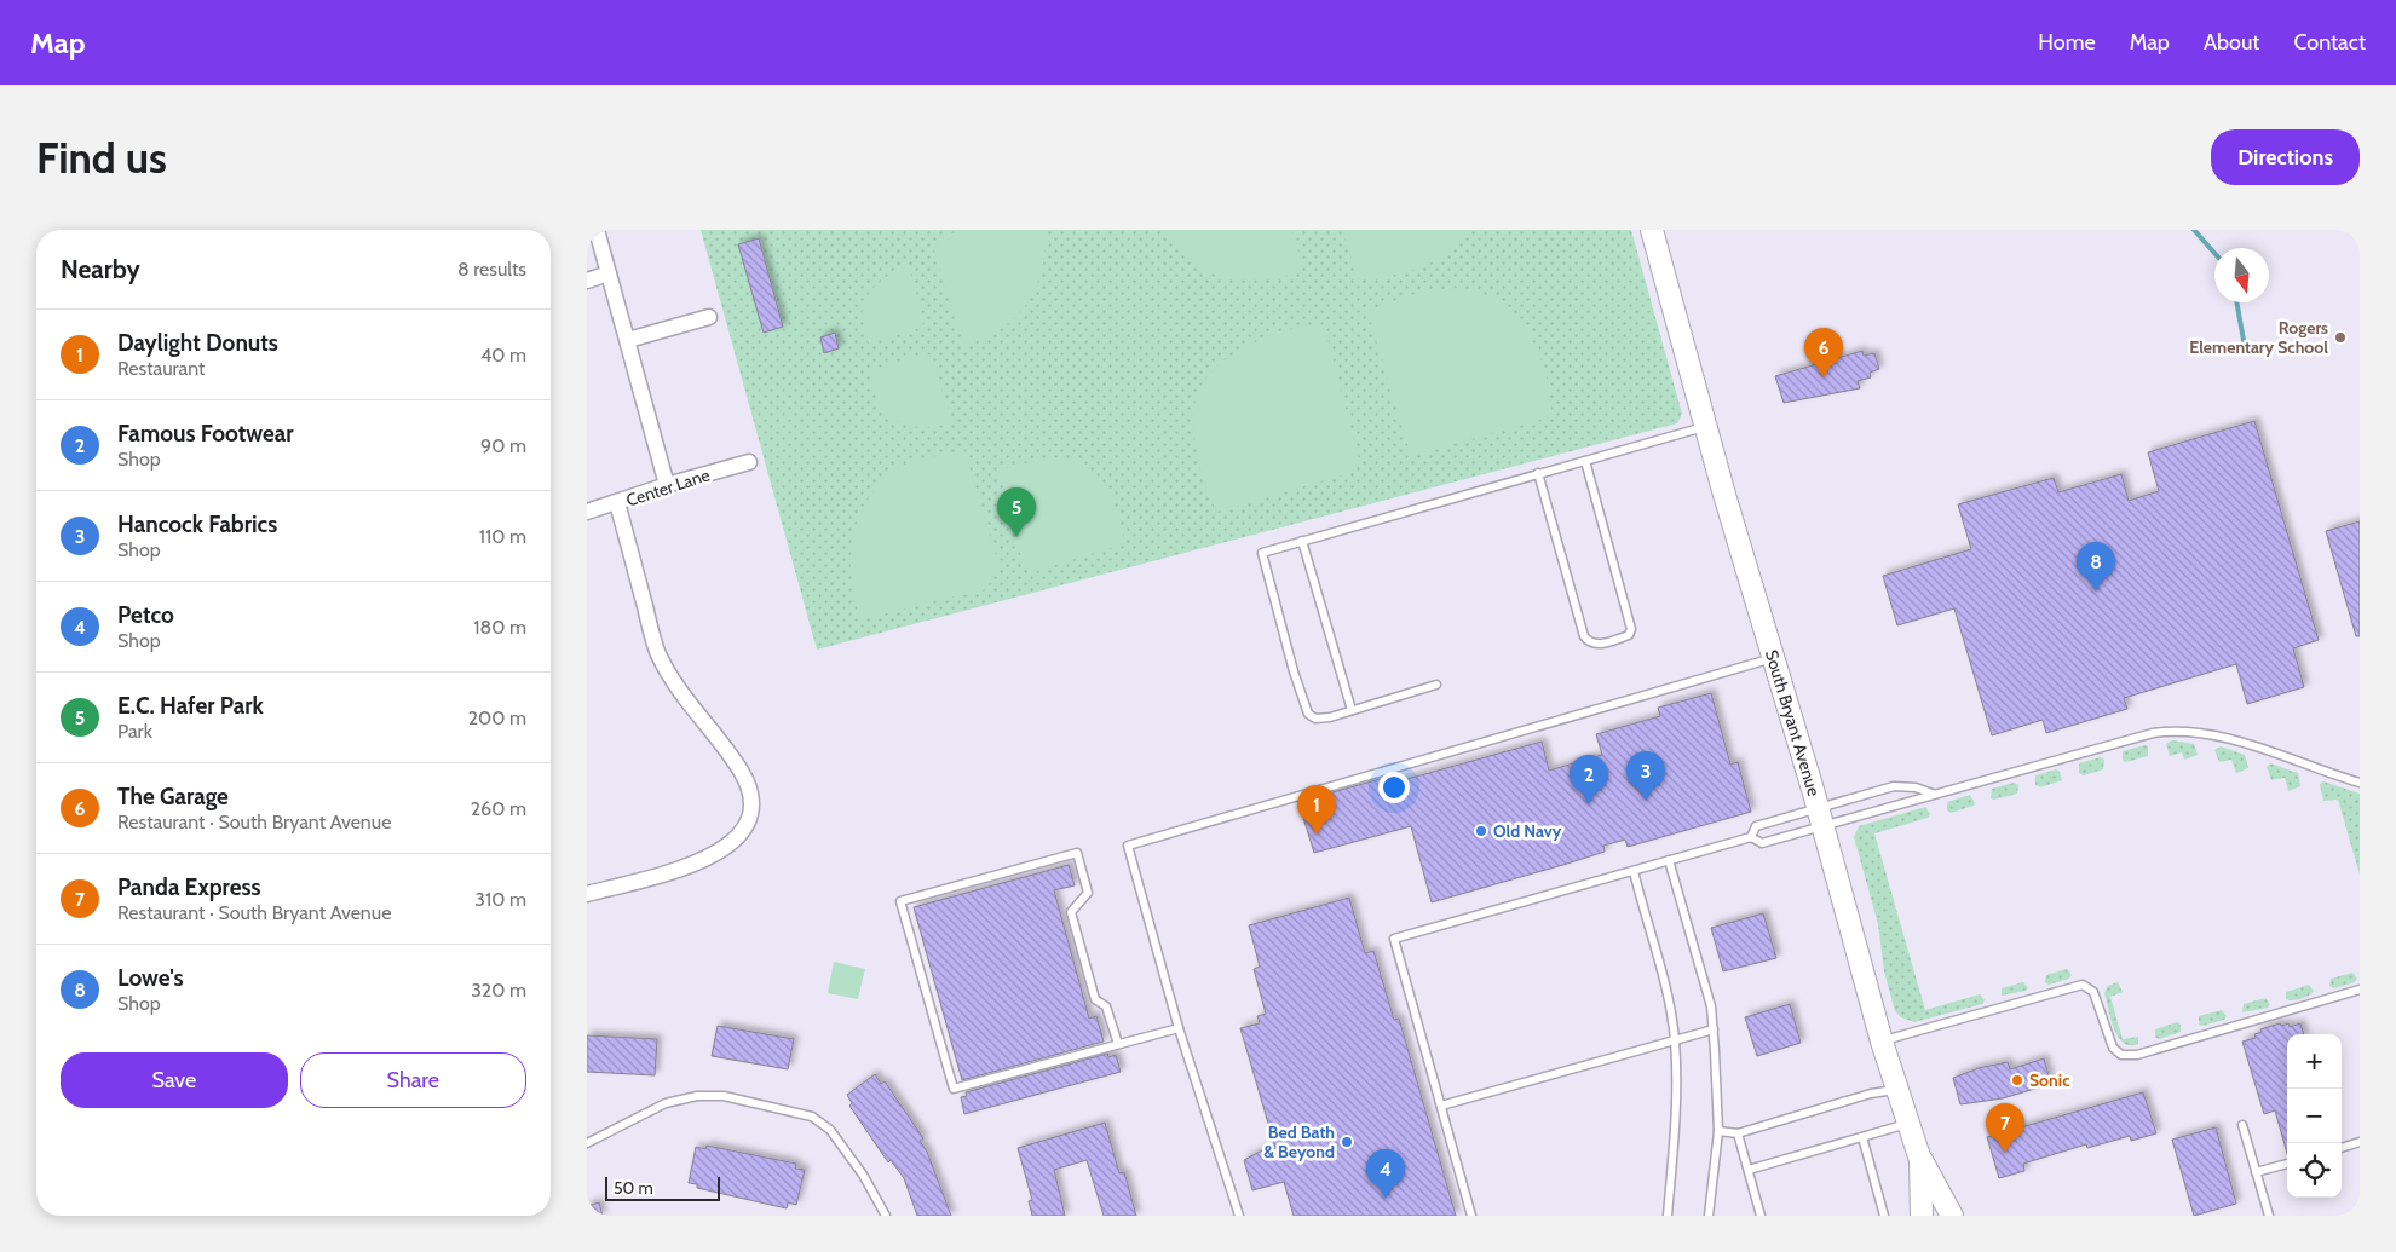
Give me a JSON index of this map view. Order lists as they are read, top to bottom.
{
  "streets": {
    "main road": ["South Bryant Avenue"],
    "street": ["Center Lane"]
  },
  "places": [
    "Rogers Elementary School",
    "Old Navy",
    "Sonic",
    "Bed Bath & Beyond"
  ],
  "scale_bar": "50 m",
  "north": "bottom",
  "page": {
    "header": "Map",
    "nav": [
      "Home",
      "Map",
      "About",
      "Contact"
    ],
    "buttons": [
      "Directions",
      ["Save", "Share"]
    ],
    "title": "Find us",
    "heading": ["Nearby", "8 results"],
    "list": [
      {
        "mark": "1",
        "name": "Daylight Donuts",
        "note": "Restaurant",
        "value": "40 m"
      },
      {
        "mark": "2",
        "name": "Famous Footwear",
        "note": "Shop",
        "value": "90 m"
      },
      {
        "mark": "3",
        "name": "Hancock Fabrics",
        "note": "Shop",
        "value": "110 m"
      },
      {
        "mark": "4",
        "name": "Petco",
        "note": "Shop",
        "value": "180 m"
      },
      {
        "mark": "5",
        "name": "E.C. Hafer Park",
        "note": "Park",
        "value": "200 m"
      },
      {
        "mark": "6",
        "name": "The Garage",
        "note": "Restaurant · South Bryant Avenue",
        "value": "260 m"
      },
      {
        "mark": "7",
        "name": "Panda Express",
        "note": "Restaurant · South Bryant Avenue",
        "value": "310 m"
      },
      {
        "mark": "8",
        "name": "Lowe's",
        "note": "Shop",
        "value": "320 m"
      }
    ],
    "pins": [
      "6",
      "5",
      "8",
      "3",
      "2",
      "1",
      "7",
      "4"
    ],
    "map_buttons": ["+", "−"],
    "scale": "50 m"
  }
}
